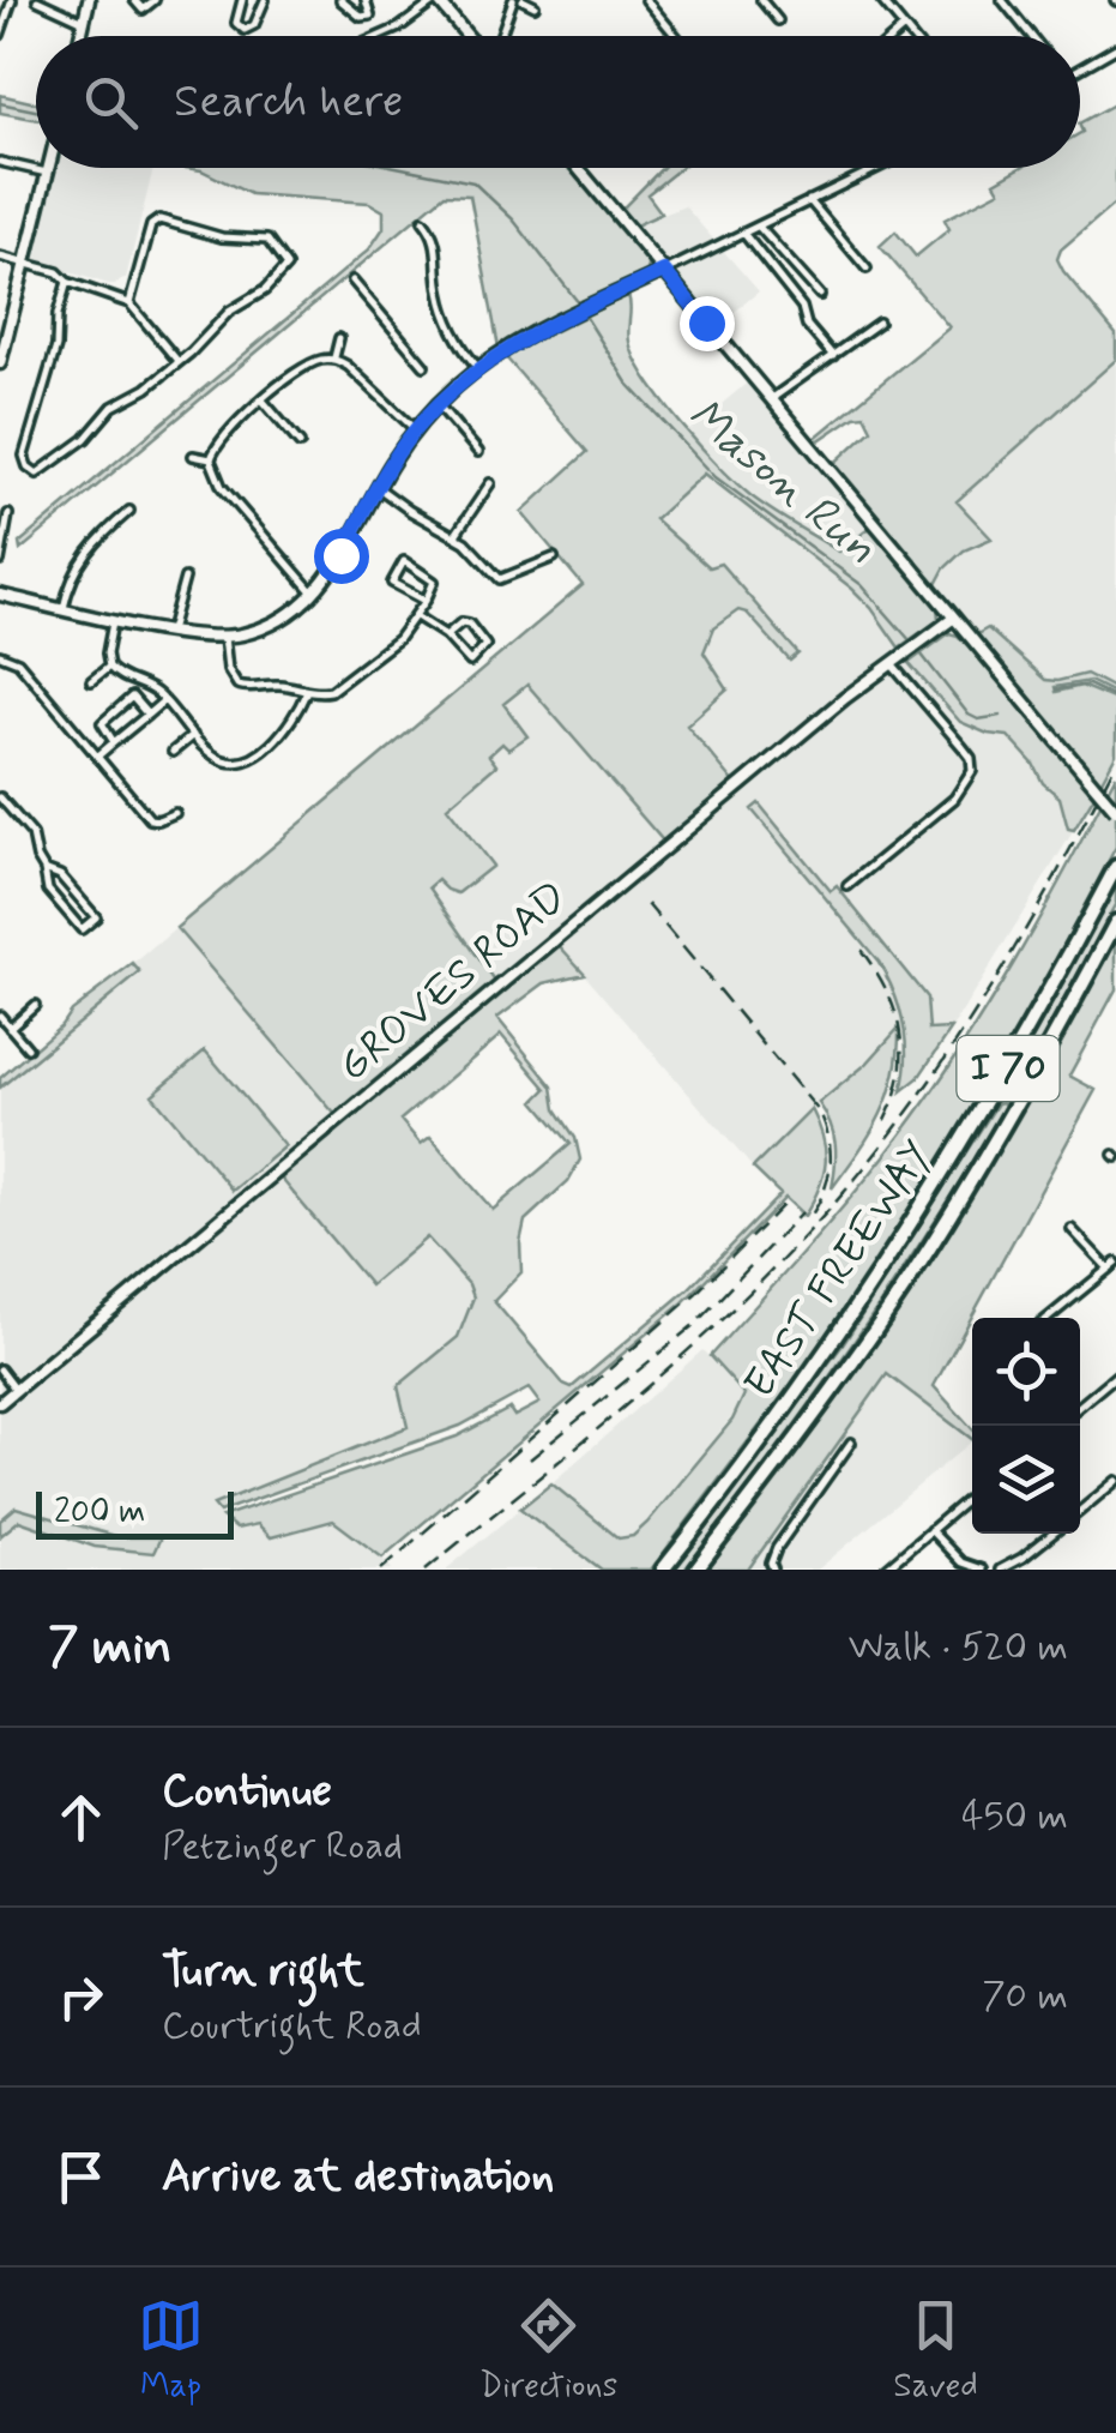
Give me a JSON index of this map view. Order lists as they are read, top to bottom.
{
  "streets": {
    "highway": ["I 70", "EAST FREEWAY"],
    "street": ["GROVES ROAD"]
  },
  "water": ["Mason Run"],
  "scale_bar": "200 m",
  "page": {
    "search": "Search here",
    "scale": "200 m",
    "heading": ["7 min", "Walk · 520 m"],
    "list": [
      ["Continue", "Petzinger Road", "450 m"],
      ["Turn right", "Courtright Road", "70 m"],
      "Arrive at destination"
    ],
    "nav": ["Map", "Directions", "Saved"]
  }
}
